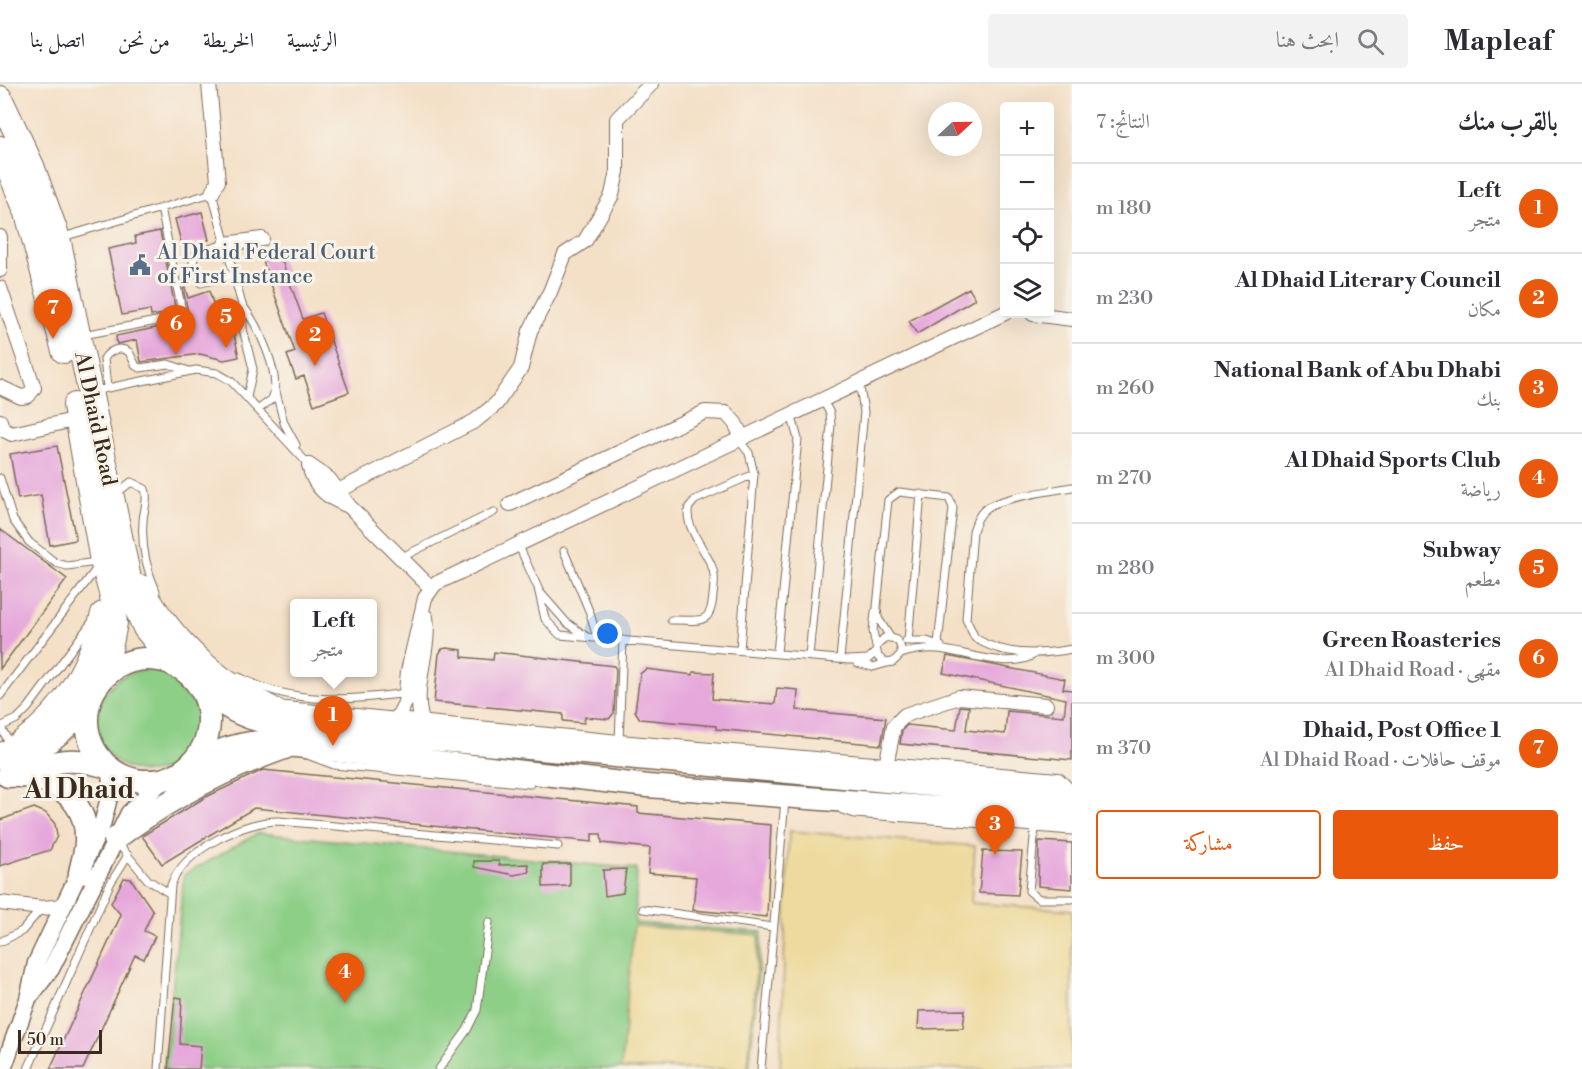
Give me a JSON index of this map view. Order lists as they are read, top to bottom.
{
  "streets": {
    "highway": ["Al Dhaid Road"]
  },
  "districts": ["Al Dhaid"],
  "places": {
    "public building": ["Al Dhaid Federal Court of First Instance"]
  },
  "scale_bar": "50 m",
  "north": "right",
  "page": {
    "header": "Mapleaf",
    "search": "ابحث هنا",
    "nav": [
      "الرئيسية",
      "الخريطة",
      "من نحن",
      "اتصل بنا"
    ],
    "heading": ["بالقرب منك", "النتائج: 7"],
    "map_buttons": ["+", "−"],
    "list": [
      {
        "mark": "1",
        "name": "Left",
        "note": "متجر",
        "value": "180 m"
      },
      {
        "mark": "2",
        "name": "Al Dhaid Literary Council",
        "note": "مكان",
        "value": "230 m"
      },
      {
        "mark": "3",
        "name": "National Bank of Abu Dhabi",
        "note": "بنك",
        "value": "260 m"
      },
      {
        "mark": "4",
        "name": "Al Dhaid Sports Club",
        "note": "رياضة",
        "value": "270 m"
      },
      {
        "mark": "5",
        "name": "Subway",
        "note": "مطعم",
        "value": "280 m"
      },
      {
        "mark": "6",
        "name": "Green Roasteries",
        "note": "مقهى · Al Dhaid Road",
        "value": "300 m"
      },
      {
        "mark": "7",
        "name": "Dhaid, Post Office 1",
        "note": "موقف حافلات · Al Dhaid Road",
        "value": "370 m"
      }
    ],
    "pins": [
      "7",
      "5",
      "6",
      "2",
      "1",
      "3",
      "4"
    ],
    "popup": ["Left", "متجر"],
    "buttons": ["حفظ", "مشاركة"],
    "scale": "50 m"
  }
}
